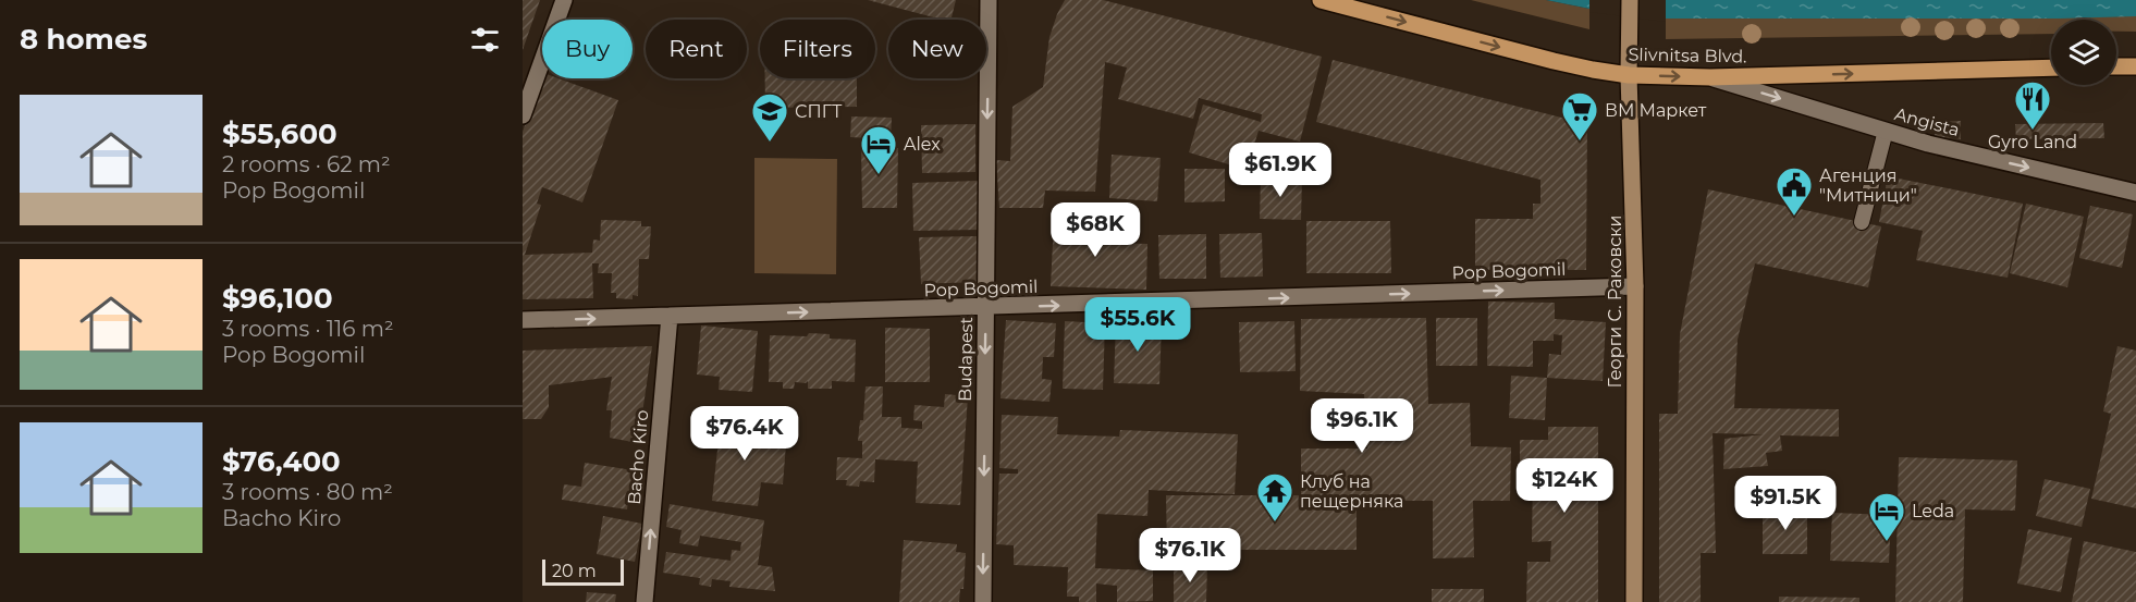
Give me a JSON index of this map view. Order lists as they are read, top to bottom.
{
  "streets": {
    "main road": ["Slivnitsa Blvd."],
    "street": [
      "Angista",
      "Pop Bogomil",
      "Георги С. Раковски",
      "Budapest",
      "Bacho Kiro"
    ]
  },
  "crossings": [
    ["Slivnitsa Blvd.", "Angista"],
    ["Slivnitsa Blvd.", "Георги С. Раковски"],
    ["Pop Bogomil", "Георги С. Раковски"],
    ["Pop Bogomil", "Budapest"],
    ["Pop Bogomil", "Bacho Kiro"]
  ],
  "one_way": [
    "Slivnitsa Blvd.",
    "Angista",
    "Pop Bogomil",
    "Budapest",
    "Bacho Kiro"
  ],
  "places": {
    "restaurant": ["Gyro Land"],
    "supermarket": ["ВМ Маркет"],
    "school or university": ["СПГТ"],
    "hotel": ["Alex", "Leda"],
    "public building": ["Агенция \"Митници\""],
    "temple": ["Клуб на пещерняка"]
  },
  "scale_bar": "20 m",
  "page": {
    "heading": "8 homes",
    "chip": [
      "Buy",
      "Rent",
      "Filters",
      "New"
    ],
    "list": [
      {
        "name": "$55,600",
        "note": "2 rooms · 62 m² · Pop Bogomil"
      },
      {
        "name": "$96,100",
        "note": "3 rooms · 116 m² · Pop Bogomil"
      },
      {
        "name": "$76,400",
        "note": "3 rooms · 80 m² · Bacho Kiro"
      }
    ],
    "price": [
      "$61.9K",
      "$68K",
      "$55.6K",
      "$96.1K",
      "$76.4K",
      "$124K",
      "$91.5K",
      "$76.1K"
    ],
    "scale": "20 m"
  }
}
